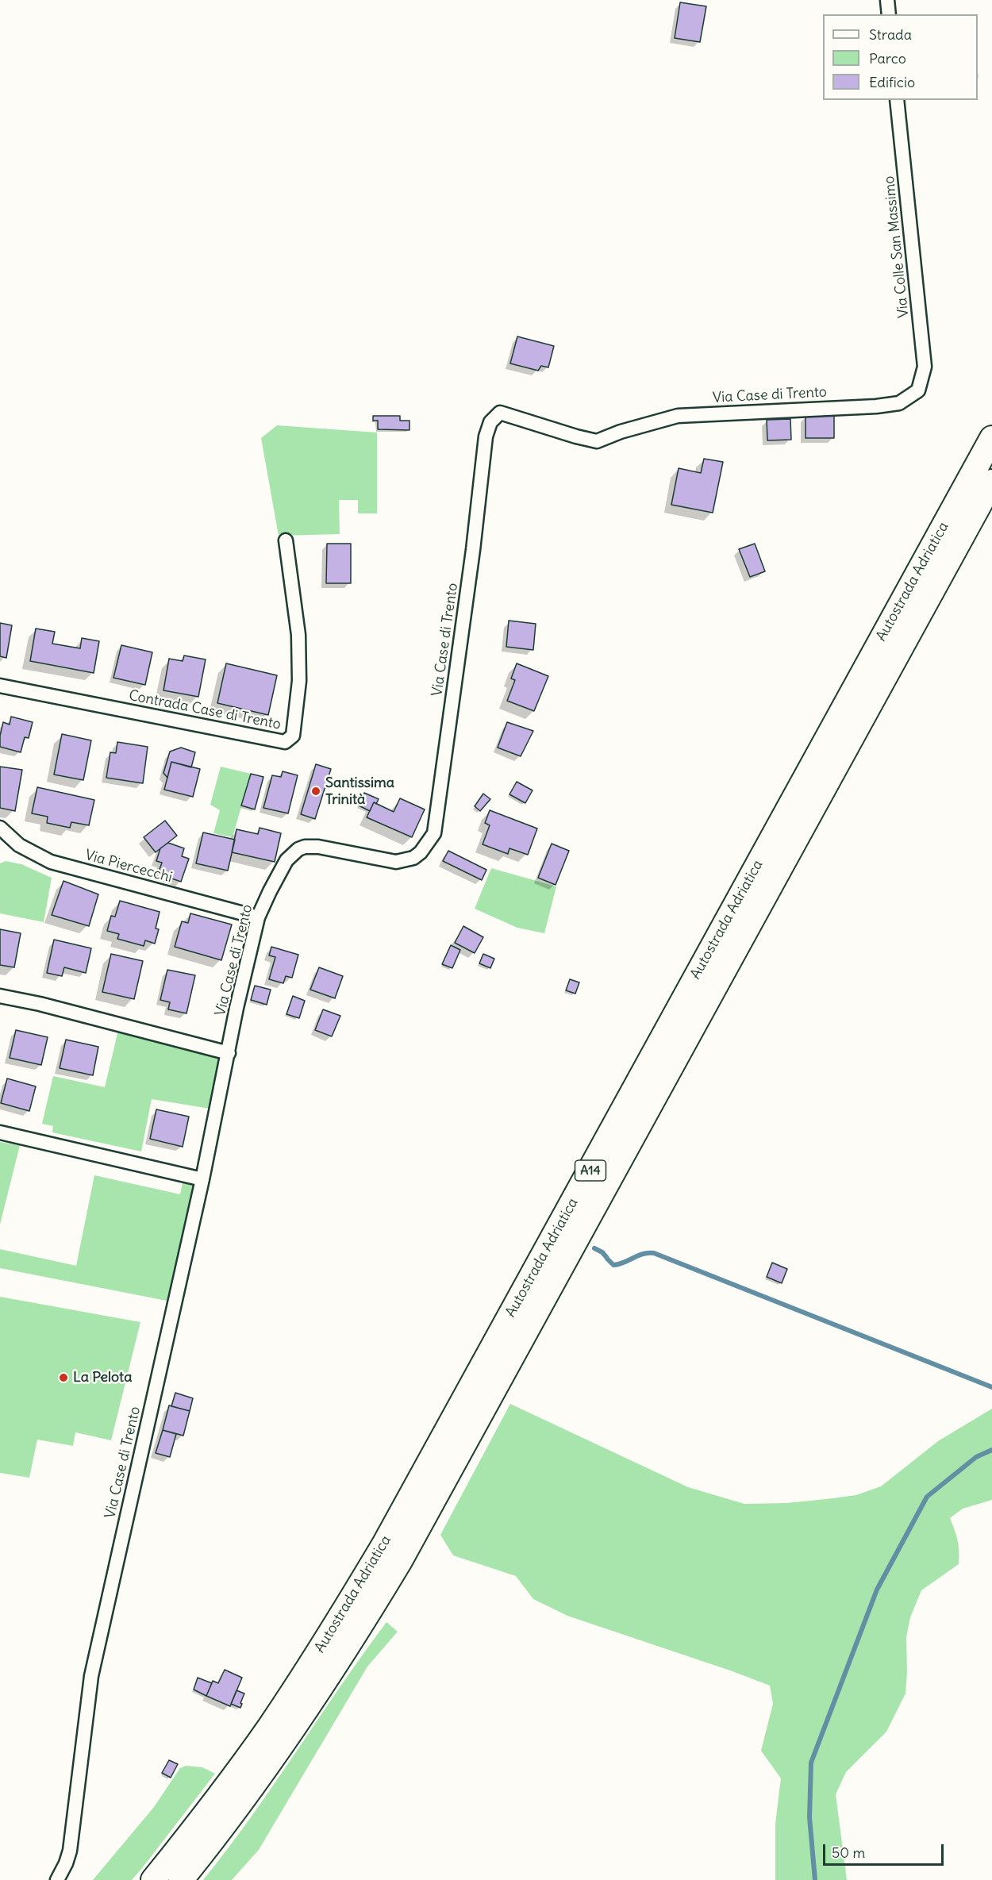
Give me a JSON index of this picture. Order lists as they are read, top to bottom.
{
  "streets": {
    "highway": ["Autostrada Adriatica", "A14"],
    "street": [
      "Via Colle San Massimo",
      "Via Case di Trento",
      "Contrada Case di Trento",
      "Via Piercecchi"
    ]
  },
  "crossings": [
    ["Via Colle San Massimo", "Via Case di Trento"],
    ["Via Case di Trento", "Via Piercecchi"]
  ],
  "places": ["Santissima Trinità", "La Pelota"],
  "legend": ["Strada", "Parco", "Edificio"],
  "scale_bar": "50 m"
}
